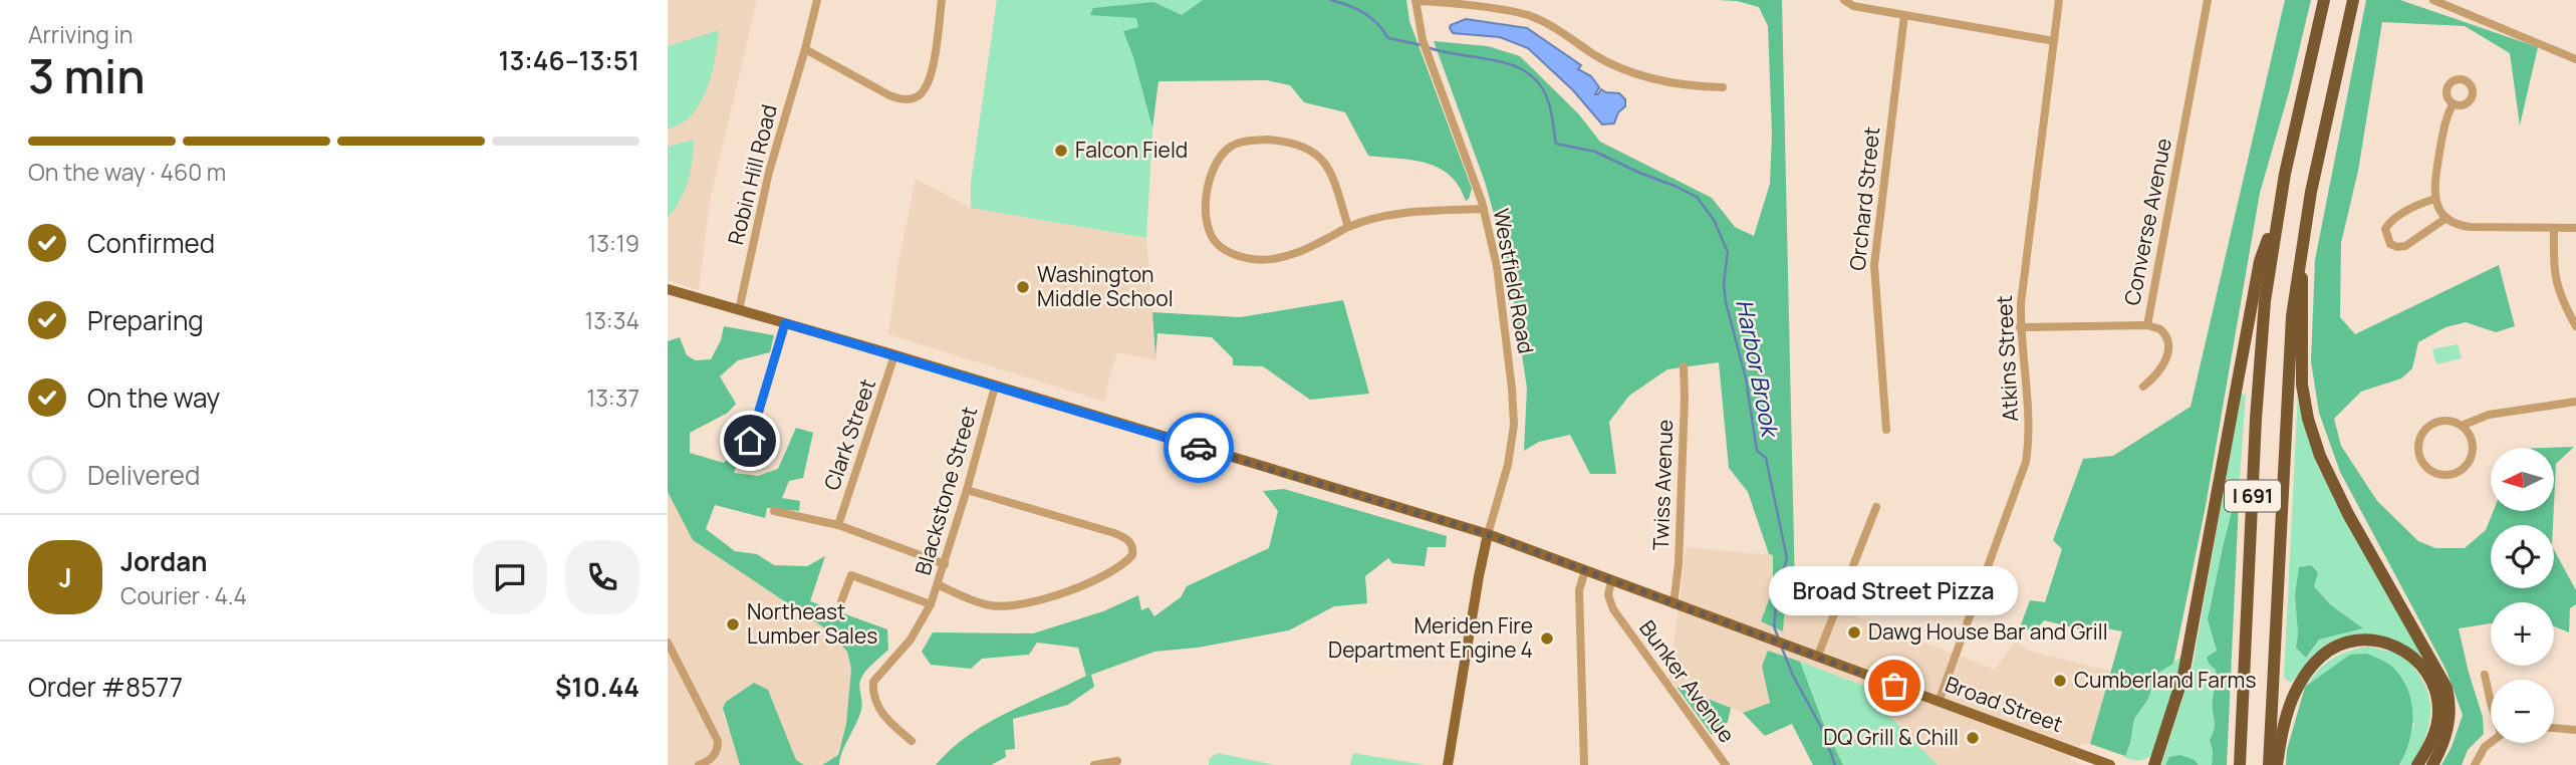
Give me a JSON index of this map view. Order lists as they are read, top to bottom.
{
  "streets": {
    "highway": ["I 691"],
    "main road": ["Broad Street"],
    "street": [
      "Robin Hill Road",
      "Orchard Street",
      "Converse Avenue",
      "Westfield Road",
      "Atkins Street",
      "Clark Street",
      "Twiss Avenue",
      "Blackstone Street",
      "Bunker Avenue"
    ]
  },
  "crossings": [
    ["Robin Hill Road", "Broad Street"],
    ["Converse Avenue", "Atkins Street"],
    ["Westfield Road", "Broad Street"],
    ["Atkins Street", "Broad Street"],
    ["Clark Street", "Broad Street"],
    ["Twiss Avenue", "Broad Street"],
    ["Blackstone Street", "Broad Street"],
    ["Bunker Avenue", "Broad Street"]
  ],
  "water": ["Harbor Brook"],
  "places": [
    "Falcon Field",
    "Washington Middle School",
    "Northeast Lumber Sales",
    "Dawg House Bar and Grill",
    "Meriden Fire Department Engine 4",
    "Cumberland Farms",
    "Broad Street Pizza",
    "DQ Grill & Chill"
  ],
  "north": "left",
  "page": {
    "heading": ["3 min", "Arriving in", "13:46–13:51"],
    "panel": [
      "Jordan",
      "Courier · 4.4",
      "Order #8577",
      "$10.44"
    ],
    "bar": "On the way · 460 m",
    "list": [
      ["Confirmed", "13:19"],
      ["Preparing", "13:34"],
      ["On the way", "13:37"],
      "Delivered"
    ],
    "map_buttons": ["+", "−"],
    "round": "J",
    "bubble": "Broad Street Pizza"
  }
}
